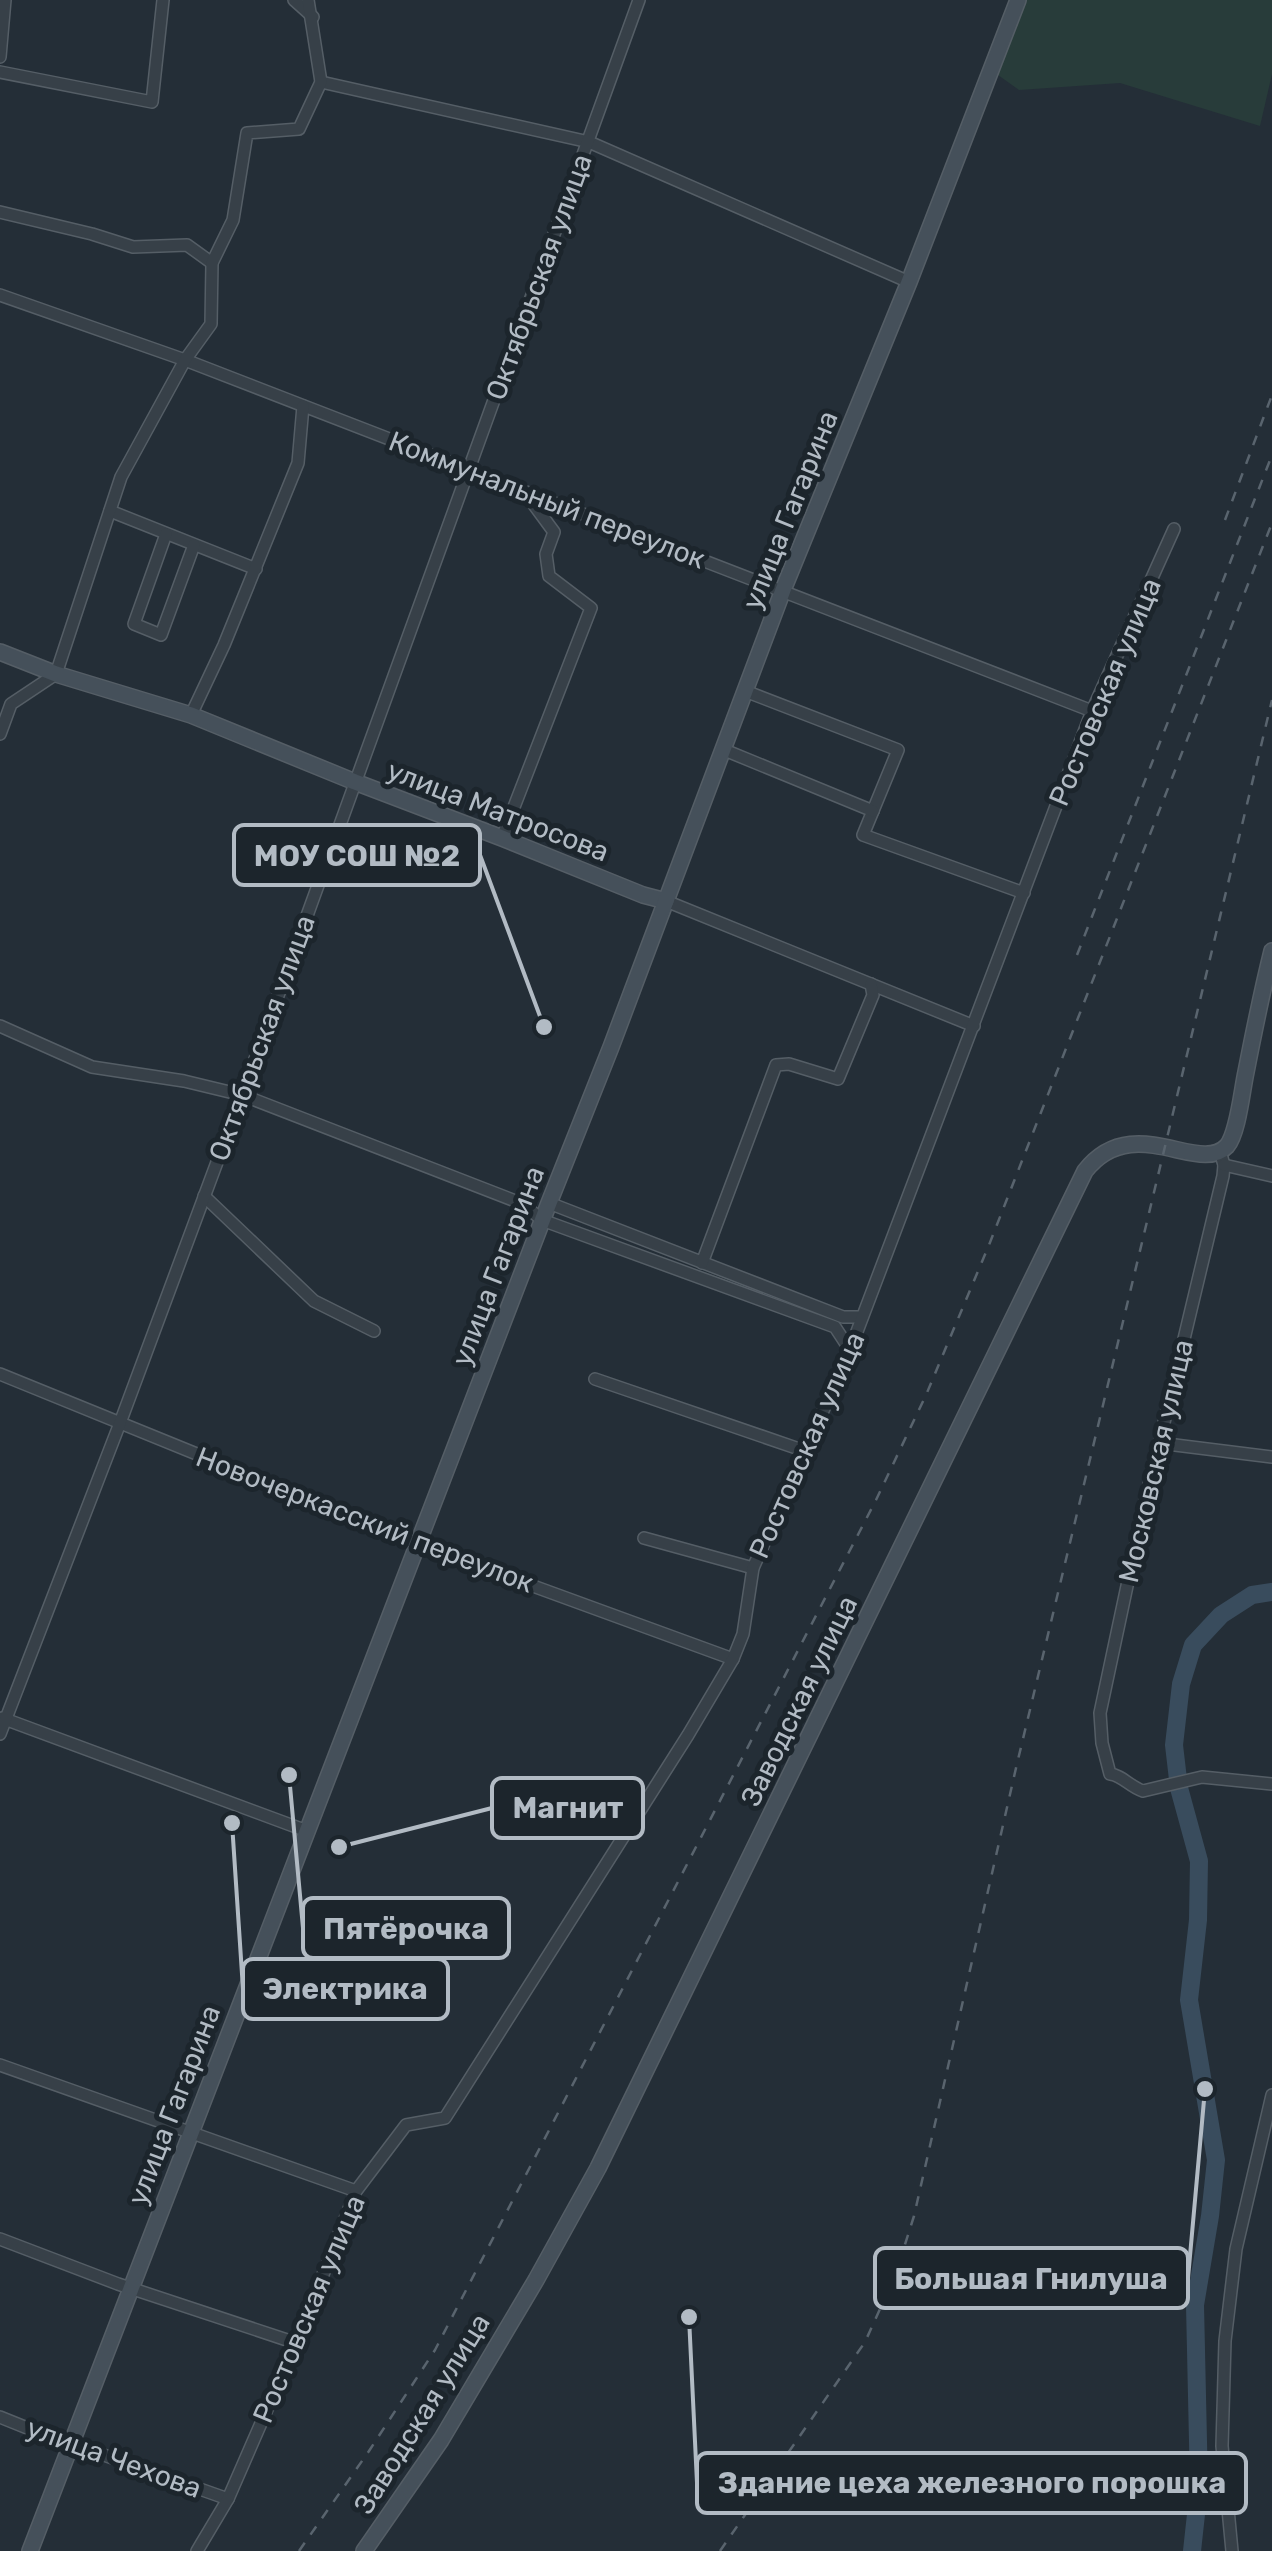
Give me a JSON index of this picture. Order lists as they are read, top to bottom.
{
  "streets": {
    "main road": ["улица Гагарина", "улица Матросова", "Заводская улица"],
    "street": [
      "Октябрьская улица",
      "Коммунальный переулок",
      "Ростовская улица",
      "Московская улица",
      "Новочеркасский переулок",
      "улица Чехова"
    ]
  },
  "crossings": [
    ["Октябрьская улица", "Коммунальный переулок"],
    ["Октябрьская улица", "улица Матросова"],
    ["Октябрьская улица", "Новочеркасский переулок"],
    ["Коммунальный переулок", "улица Гагарина"],
    ["Коммунальный переулок", "Ростовская улица"],
    ["улица Гагарина", "улица Матросова"],
    ["улица Гагарина", "Новочеркасский переулок"],
    ["улица Гагарина", "улица Чехова"],
    ["Ростовская улица", "улица Матросова"],
    ["Ростовская улица", "Новочеркасский переулок"],
    ["Ростовская улица", "улица Чехова"],
    ["Московская улица", "Заводская улица"]
  ],
  "places": [
    "МОУ СОШ №2",
    "Пятёрочка",
    "Электрика",
    "Магнит",
    "Большая Гнилуша",
    "Здание цеха железного порошка"
  ]
}
